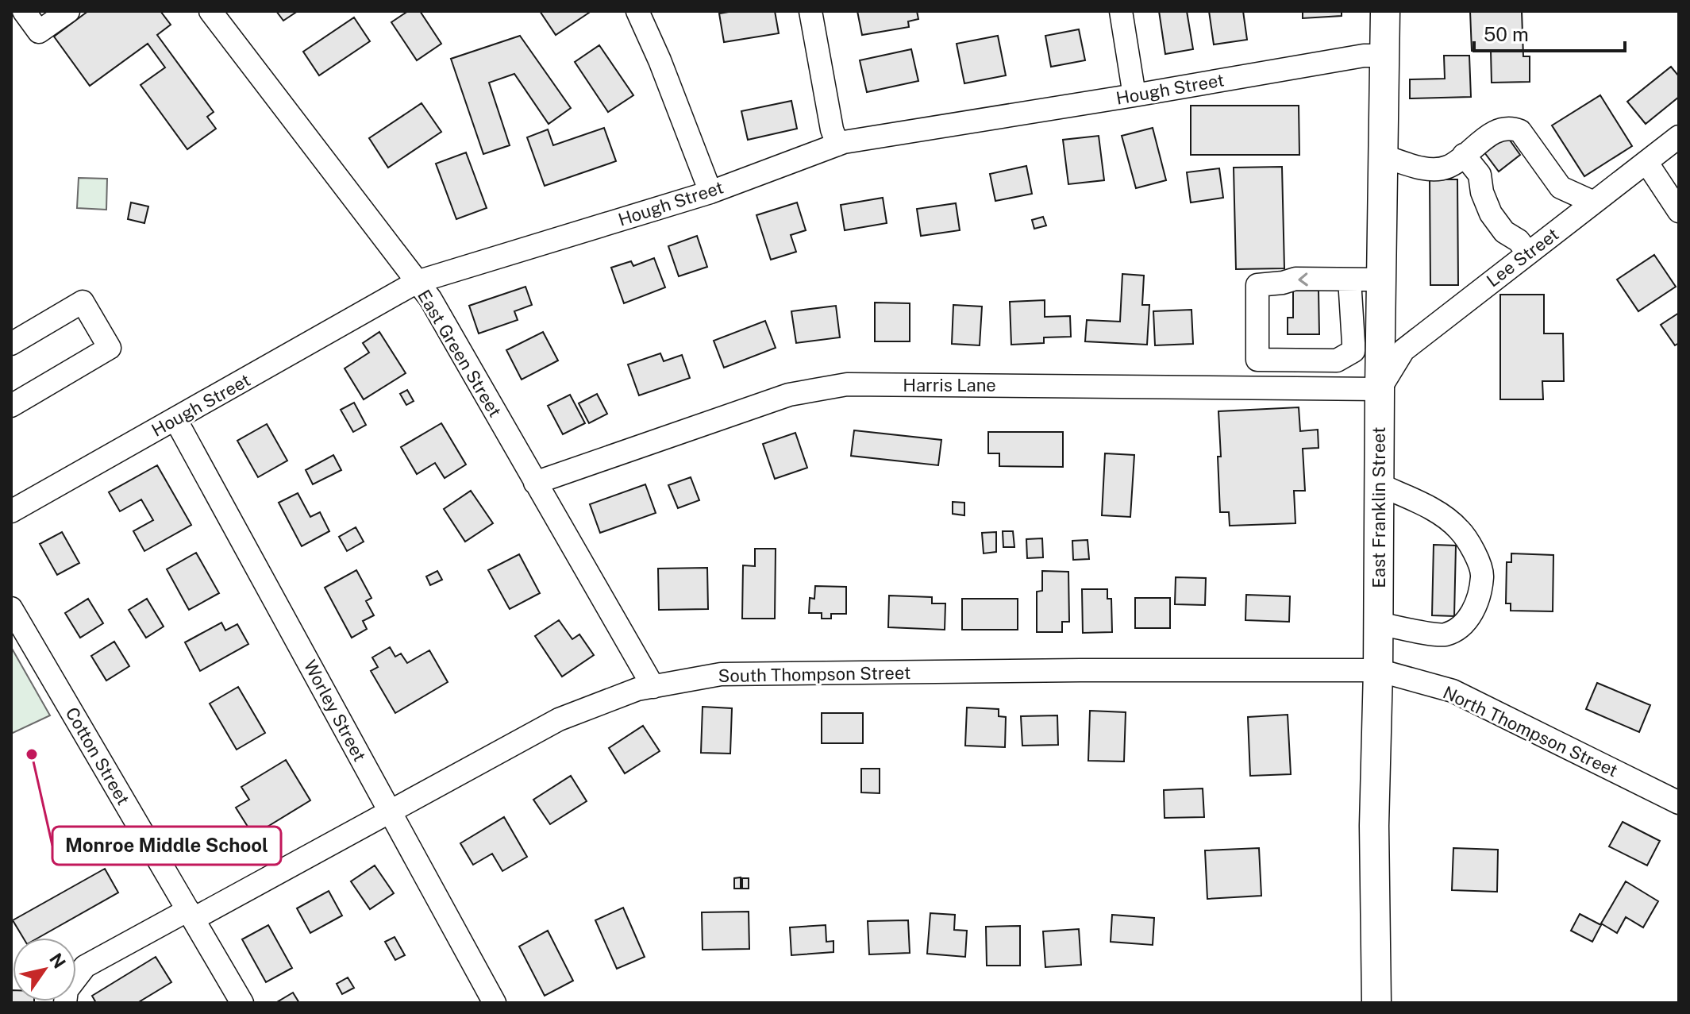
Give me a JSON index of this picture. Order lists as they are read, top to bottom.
{
  "streets": {
    "main road": ["East Franklin Street"],
    "street": [
      "Hough Street",
      "Lee Street",
      "East Green Street",
      "Harris Lane",
      "South Thompson Street",
      "Worley Street",
      "North Thompson Street",
      "Cotton Street"
    ]
  },
  "crossings": [
    ["Hough Street", "East Green Street"],
    ["Hough Street", "East Franklin Street"],
    ["Hough Street", "Worley Street"],
    ["Lee Street", "Harris Lane"],
    ["Lee Street", "East Franklin Street"],
    ["East Green Street", "Harris Lane"],
    ["East Green Street", "South Thompson Street"],
    ["Harris Lane", "East Franklin Street"],
    ["East Franklin Street", "South Thompson Street"],
    ["East Franklin Street", "North Thompson Street"],
    ["South Thompson Street", "Worley Street"],
    ["South Thompson Street", "North Thompson Street"],
    ["South Thompson Street", "Cotton Street"]
  ],
  "places": ["Monroe Middle School"],
  "scale_bar": "50 m",
  "north": "top right"
}
